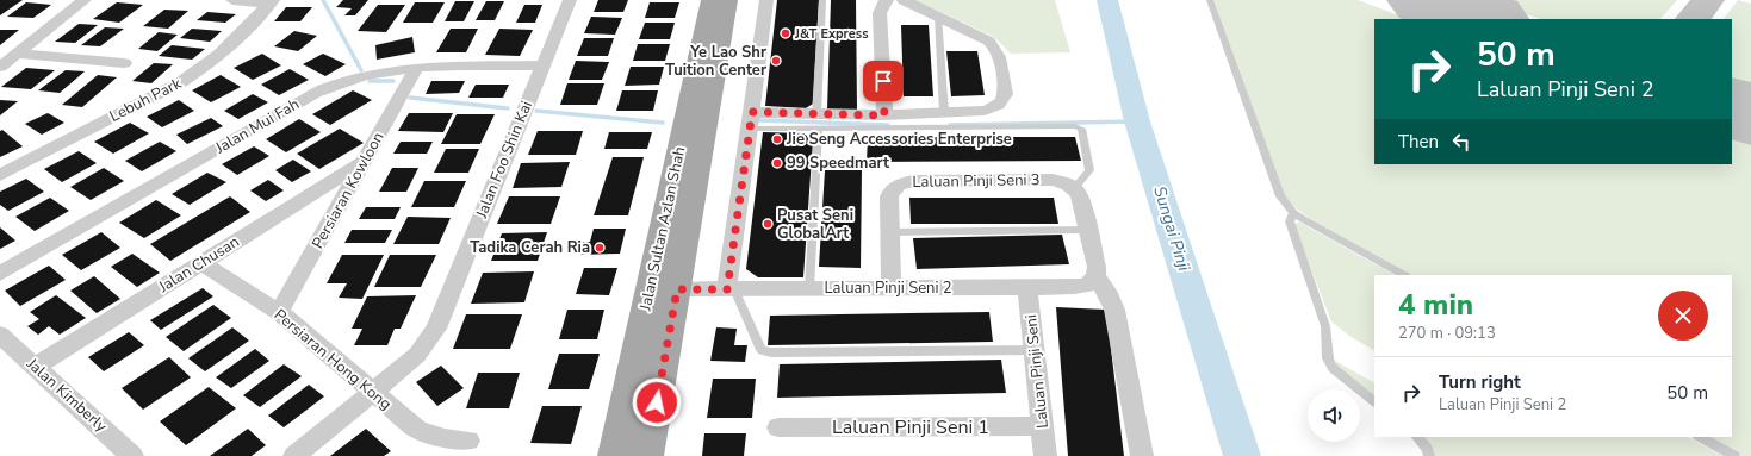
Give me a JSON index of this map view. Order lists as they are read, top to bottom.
{
  "streets": {
    "main road": ["Jalan Sultan Azlan Shah"],
    "street": [
      "Lebuh Park",
      "Jalan Mui Fah",
      "Jalan Foo Shin Kai",
      "Laluan Pinji Seni 3",
      "Persiaran Kowloon",
      "Jalan Chusan",
      "Laluan Pinji Seni 2",
      "Persiaran Hong Kong",
      "Laluan Pinji Seni",
      "Jalan Kimberly",
      "Laluan Pinji Seni 1"
    ]
  },
  "crossings": [
    ["Jalan Mui Fah", "Jalan Foo Shin Kai"],
    ["Jalan Mui Fah", "Persiaran Kowloon"],
    ["Jalan Foo Shin Kai", "Persiaran Hong Kong"],
    ["Laluan Pinji Seni 3", "Laluan Pinji Seni 2"],
    ["Persiaran Kowloon", "Jalan Chusan"],
    ["Persiaran Kowloon", "Persiaran Hong Kong"],
    ["Jalan Sultan Azlan Shah", "Laluan Pinji Seni 2"],
    ["Jalan Chusan", "Persiaran Hong Kong"],
    ["Jalan Chusan", "Jalan Kimberly"],
    ["Laluan Pinji Seni 2", "Laluan Pinji Seni"],
    ["Laluan Pinji Seni", "Laluan Pinji Seni 1"]
  ],
  "water": ["Sungai Pinji"],
  "places": [
    "J&T Express",
    "Ye Lao Shr Tuition Center",
    "Jie Seng Accessories Enterprise",
    "99 Speedmart",
    "Pusat Seni GlobalArt",
    "Tadika Cerah Ria"
  ],
  "page": {
    "turn": ["50 m", "Laluan Pinji Seni 2"],
    "then": "Then",
    "heading": ["4 min", "270 m · 09:13"],
    "list": [
      {
        "name": "Turn right",
        "note": "Laluan Pinji Seni 2",
        "value": "50 m"
      }
    ]
  }
}
